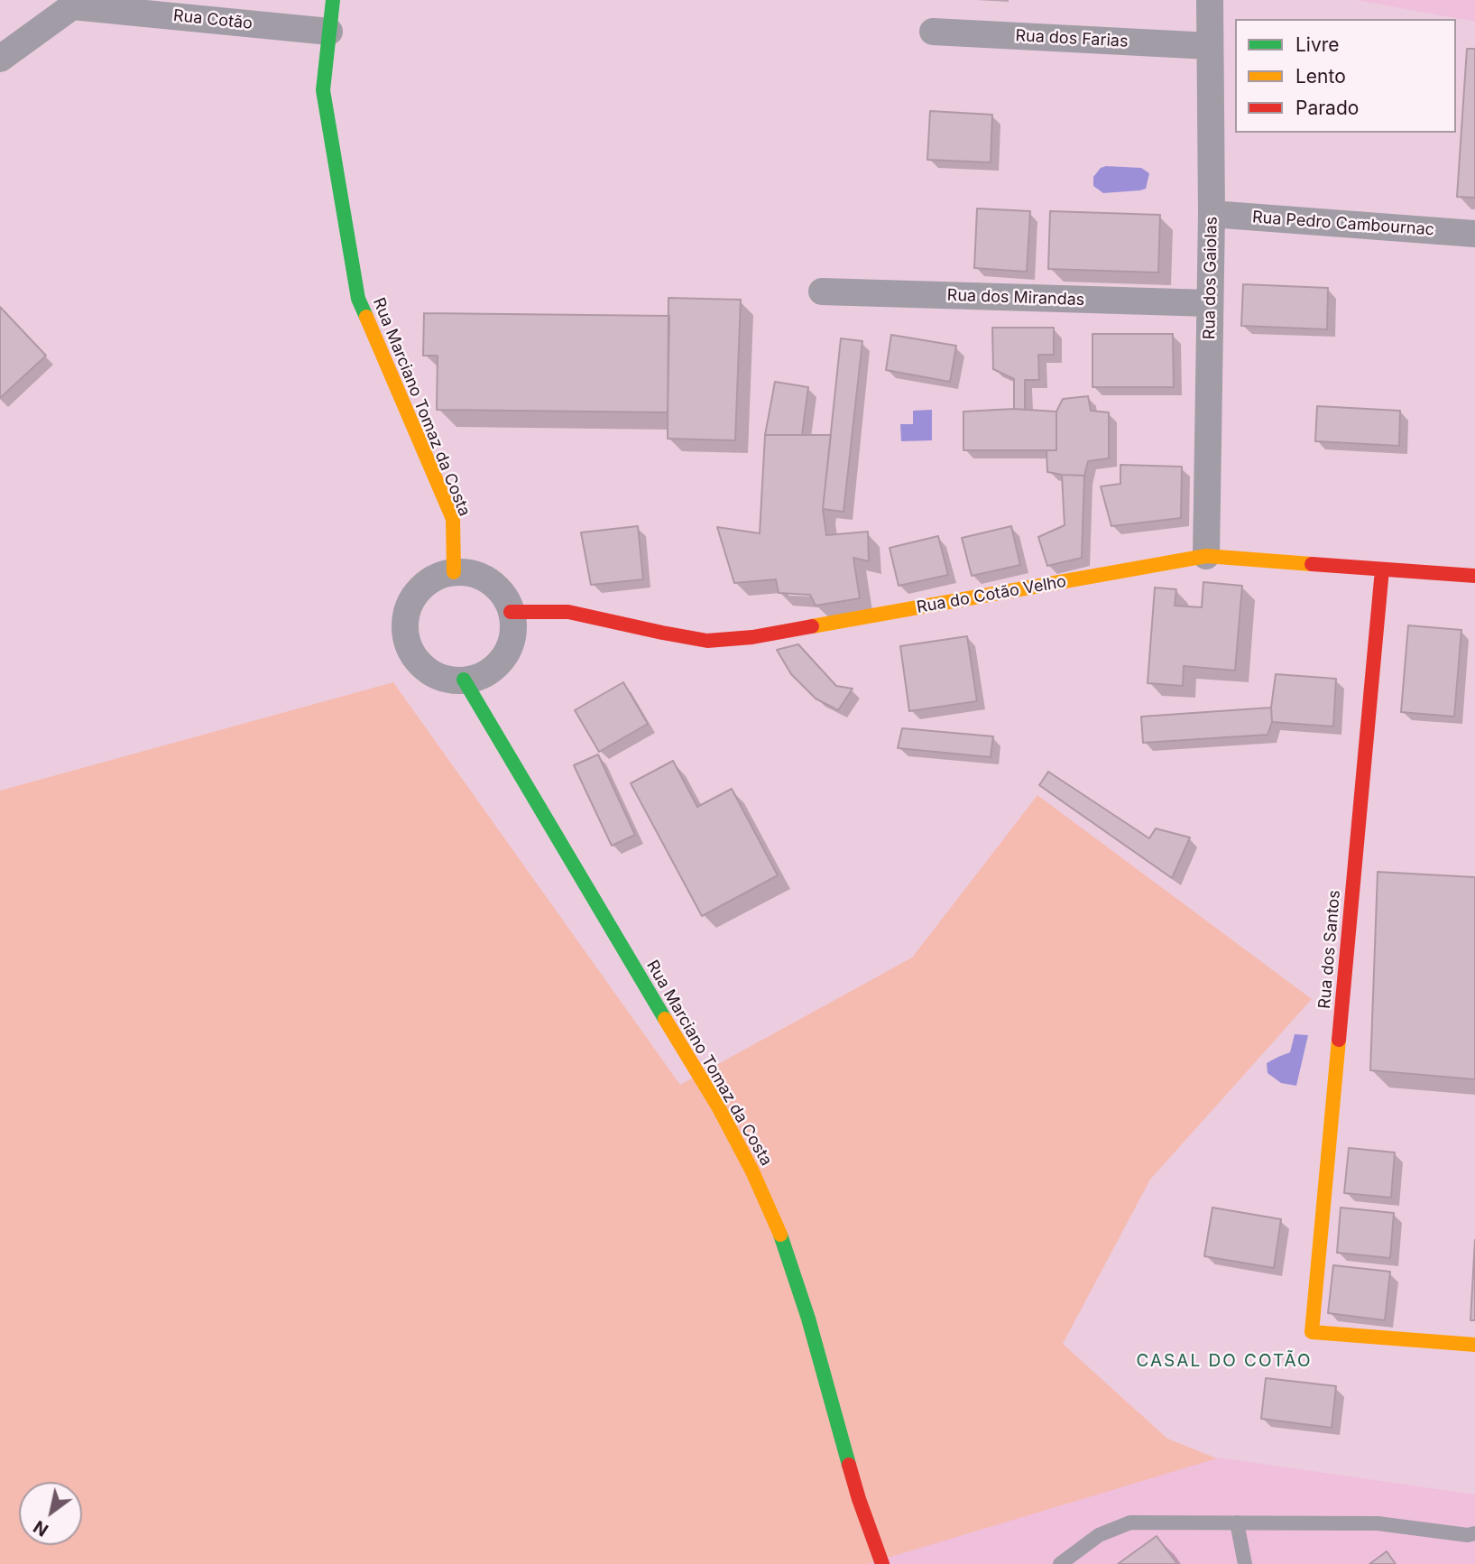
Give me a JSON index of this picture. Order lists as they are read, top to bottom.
{
  "streets": {
    "street": [
      "Rua Cotão",
      "Rua dos Farias",
      "Rua Pedro Cambournac",
      "Rua dos Gaiolas",
      "Rua dos Mirandas",
      "Rua Marciano Tomaz da Costa",
      "Rua do Cotão Velho",
      "Rua dos Santos"
    ]
  },
  "crossings": [
    ["Rua Cotão", "Rua Marciano Tomaz da Costa"],
    ["Rua dos Farias", "Rua dos Gaiolas"],
    ["Rua Pedro Cambournac", "Rua dos Gaiolas"],
    ["Rua dos Gaiolas", "Rua dos Mirandas"],
    ["Rua dos Gaiolas", "Rua do Cotão Velho"],
    ["Rua Marciano Tomaz da Costa", "Rua do Cotão Velho"],
    ["Rua do Cotão Velho", "Rua dos Santos"]
  ],
  "districts": ["CASAL DO COTÃO"],
  "legend": ["Livre", "Lento", "Parado"],
  "north": "bottom left"
}
